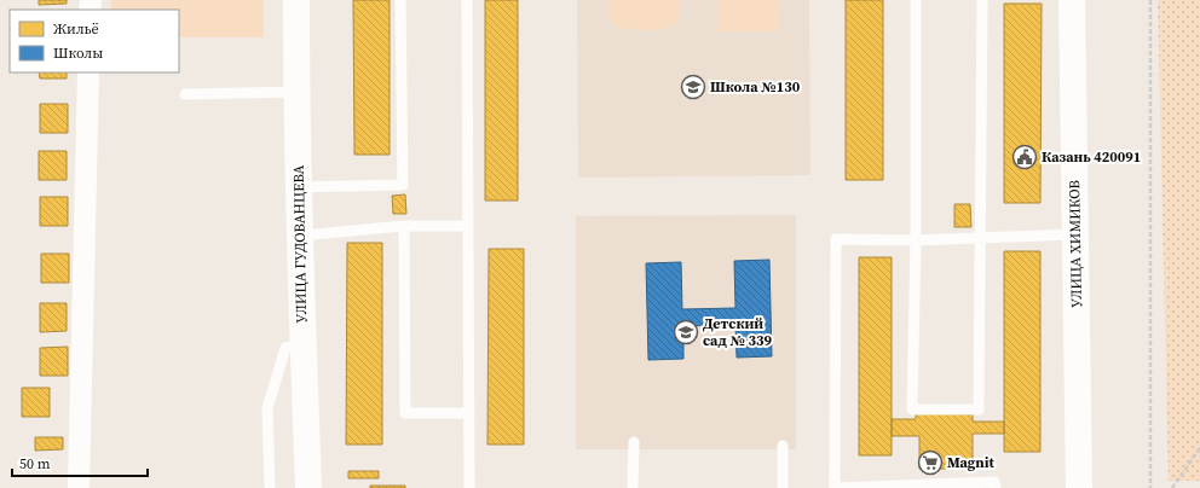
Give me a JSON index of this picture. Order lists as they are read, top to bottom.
{
  "streets": {
    "street": ["УЛИЦА ГУДОВАНЦЕВА", "УЛИЦА ХИМИКОВ"]
  },
  "places": {
    "school or university": ["Школа №130", "Детский сад № 339"],
    "public building": ["Казань 420091"],
    "supermarket": ["Magnit"]
  },
  "legend": ["Жильё", "Школы"],
  "scale_bar": "50 m"
}
